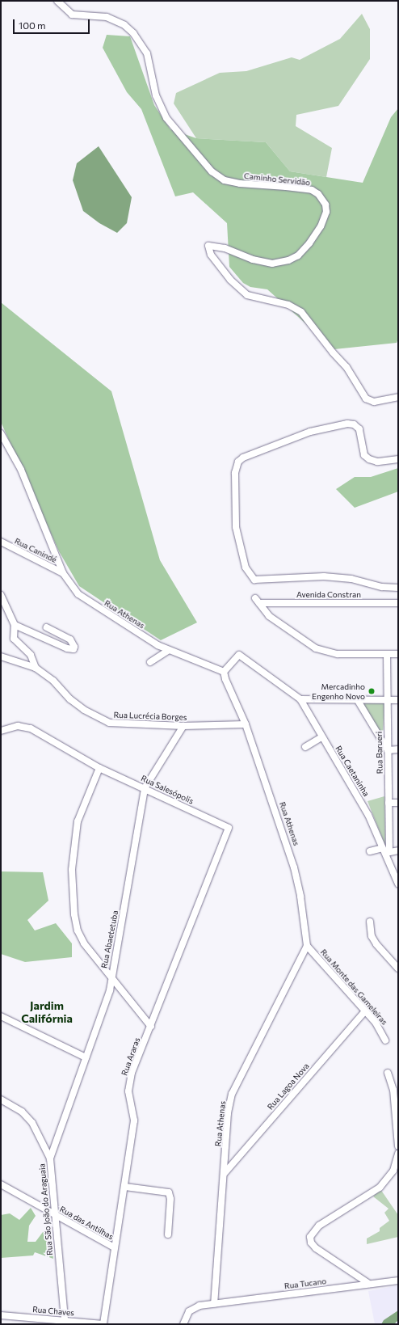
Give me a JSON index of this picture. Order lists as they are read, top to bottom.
{
  "streets": {
    "street": [
      "Caminho Servidão",
      "Rua Canindé",
      "Avenida Constran",
      "Rua Athenas",
      "Rua Lucrécia Borges",
      "Rua Barueri",
      "Rua Caetaninha",
      "Rua Salesópolis",
      "Rua Abaetetuba",
      "Rua Monte das Gameleiras",
      "Rua Araras",
      "Rua Lagoa Nova",
      "Rua São João do Araguaia",
      "Rua das Antilhas",
      "Rua Tucano",
      "Rua Chaves"
    ]
  },
  "crossings": [
    ["Rua Canindé", "Rua Athenas"],
    ["Avenida Constran", "Rua Barueri"],
    ["Rua Athenas", "Rua Lucrécia Borges"],
    ["Rua Athenas", "Rua Monte das Gameleiras"],
    ["Rua Athenas", "Rua Lagoa Nova"],
    ["Rua Athenas", "Rua Tucano"],
    ["Rua Lucrécia Borges", "Rua Abaetetuba"],
    ["Rua Barueri", "Rua Caetaninha"],
    ["Rua Salesópolis", "Rua Abaetetuba"],
    ["Rua Salesópolis", "Rua Araras"],
    ["Rua Abaetetuba", "Rua São João do Araguaia"],
    ["Rua Monte das Gameleiras", "Rua Lagoa Nova"],
    ["Rua Araras", "Rua das Antilhas"],
    ["Rua Araras", "Rua Chaves"],
    ["Rua São João do Araguaia", "Rua das Antilhas"],
    ["Rua São João do Araguaia", "Rua Chaves"]
  ],
  "districts": ["Jardim Califórnia"],
  "places": ["Mercadinho Engenho Novo"],
  "scale_bar": "100 m"
}
